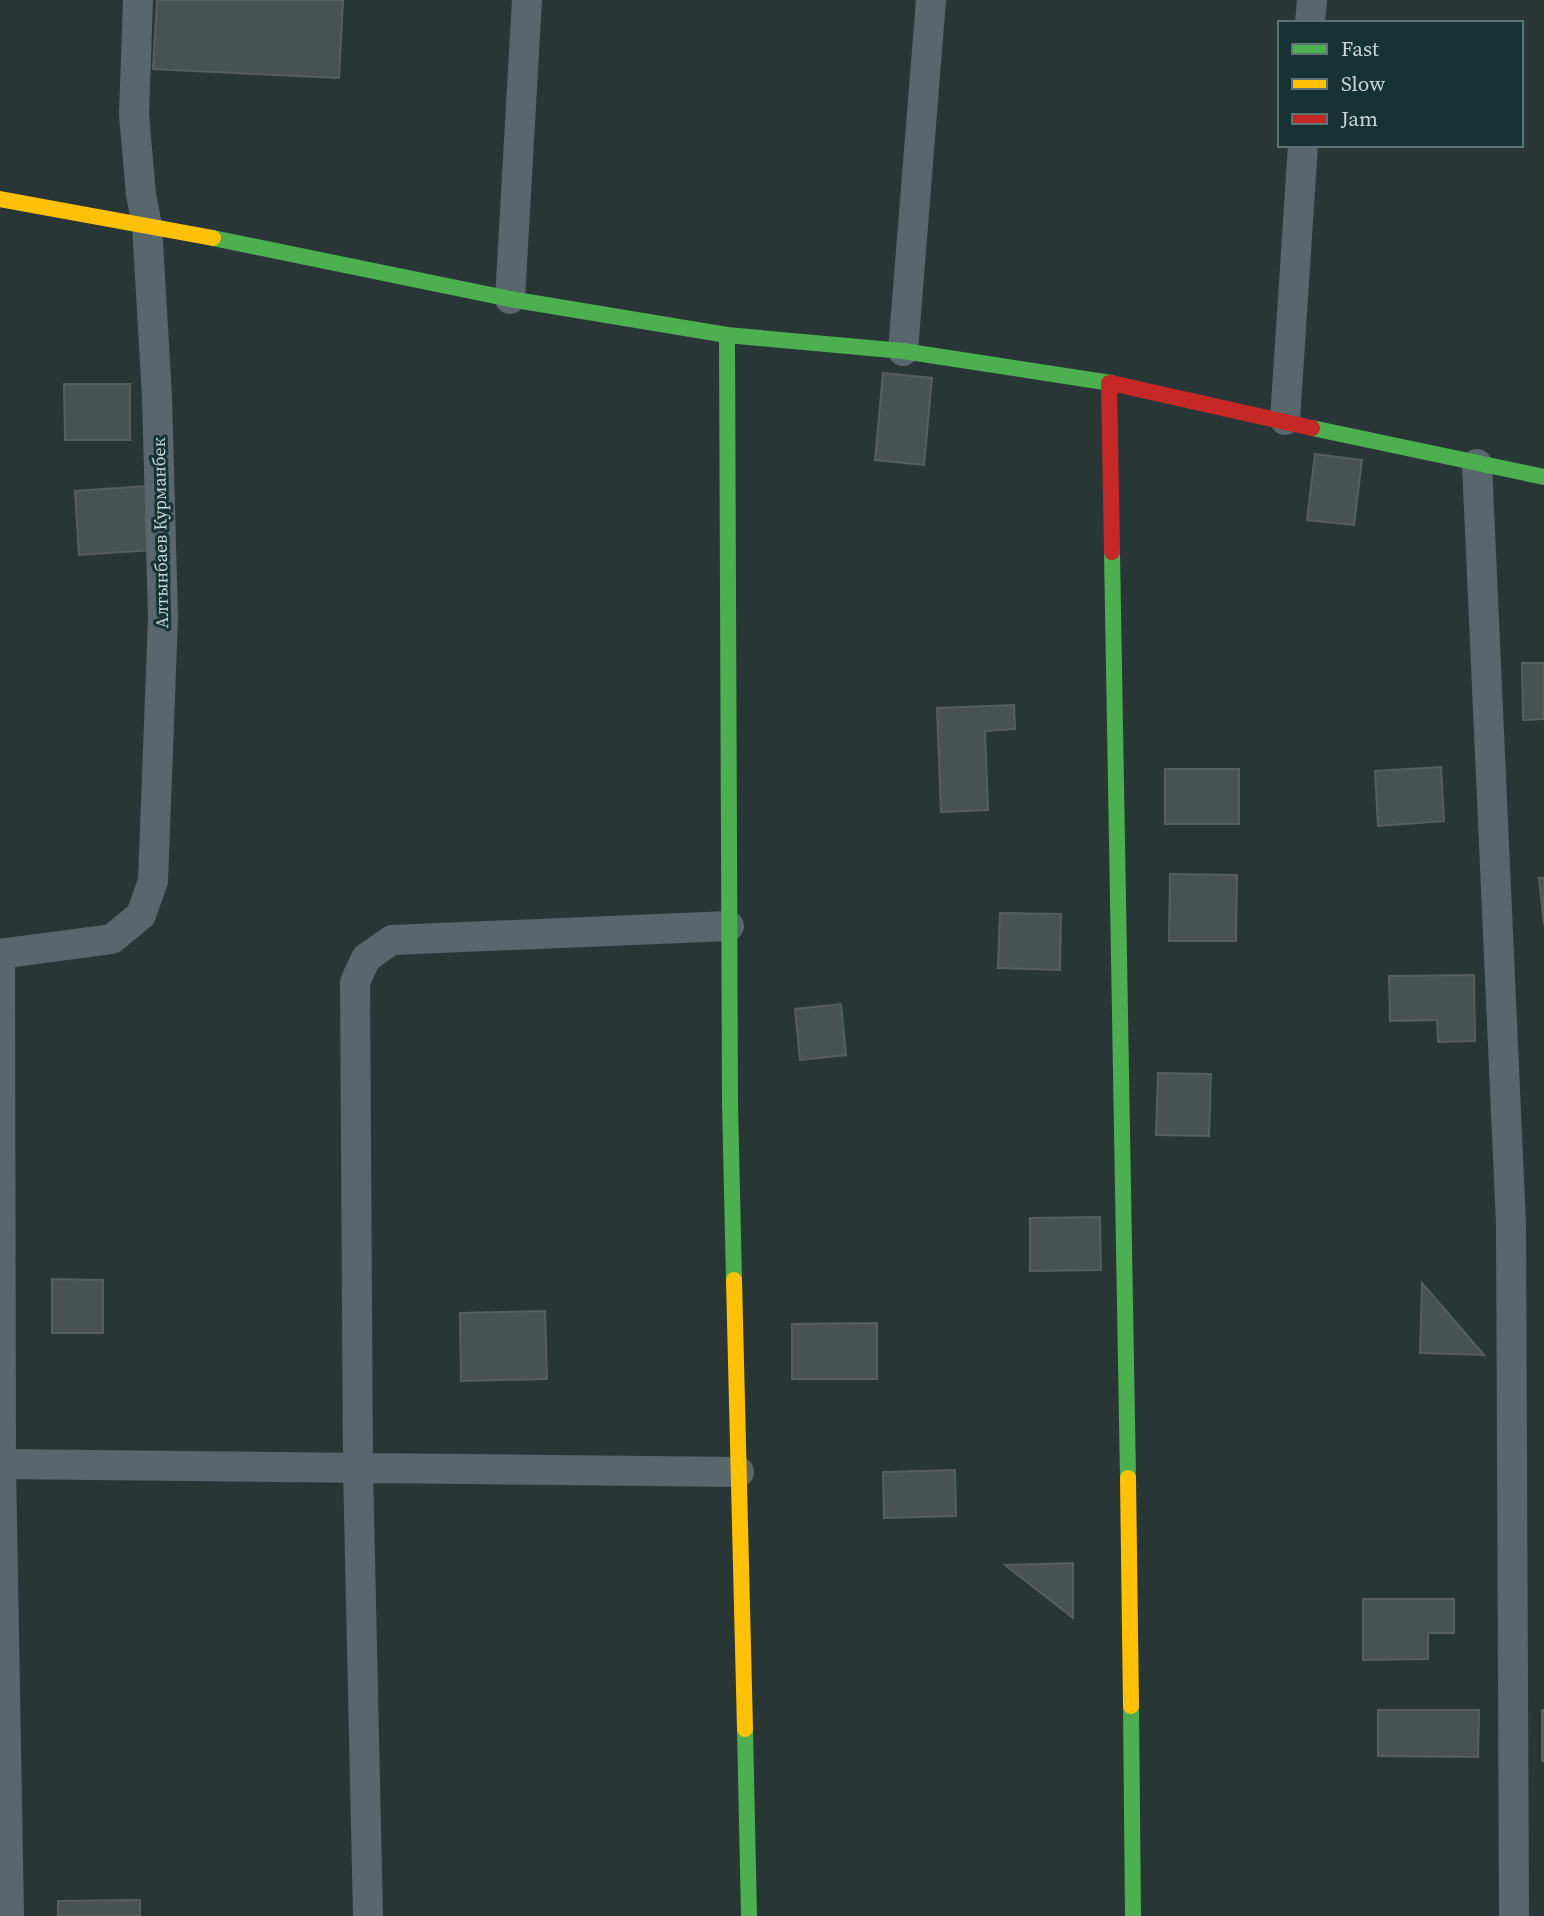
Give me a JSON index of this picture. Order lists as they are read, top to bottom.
{
  "streets": {
    "street": ["Алтынбаев Курманбек"]
  },
  "legend": ["Fast", "Slow", "Jam"]
}
